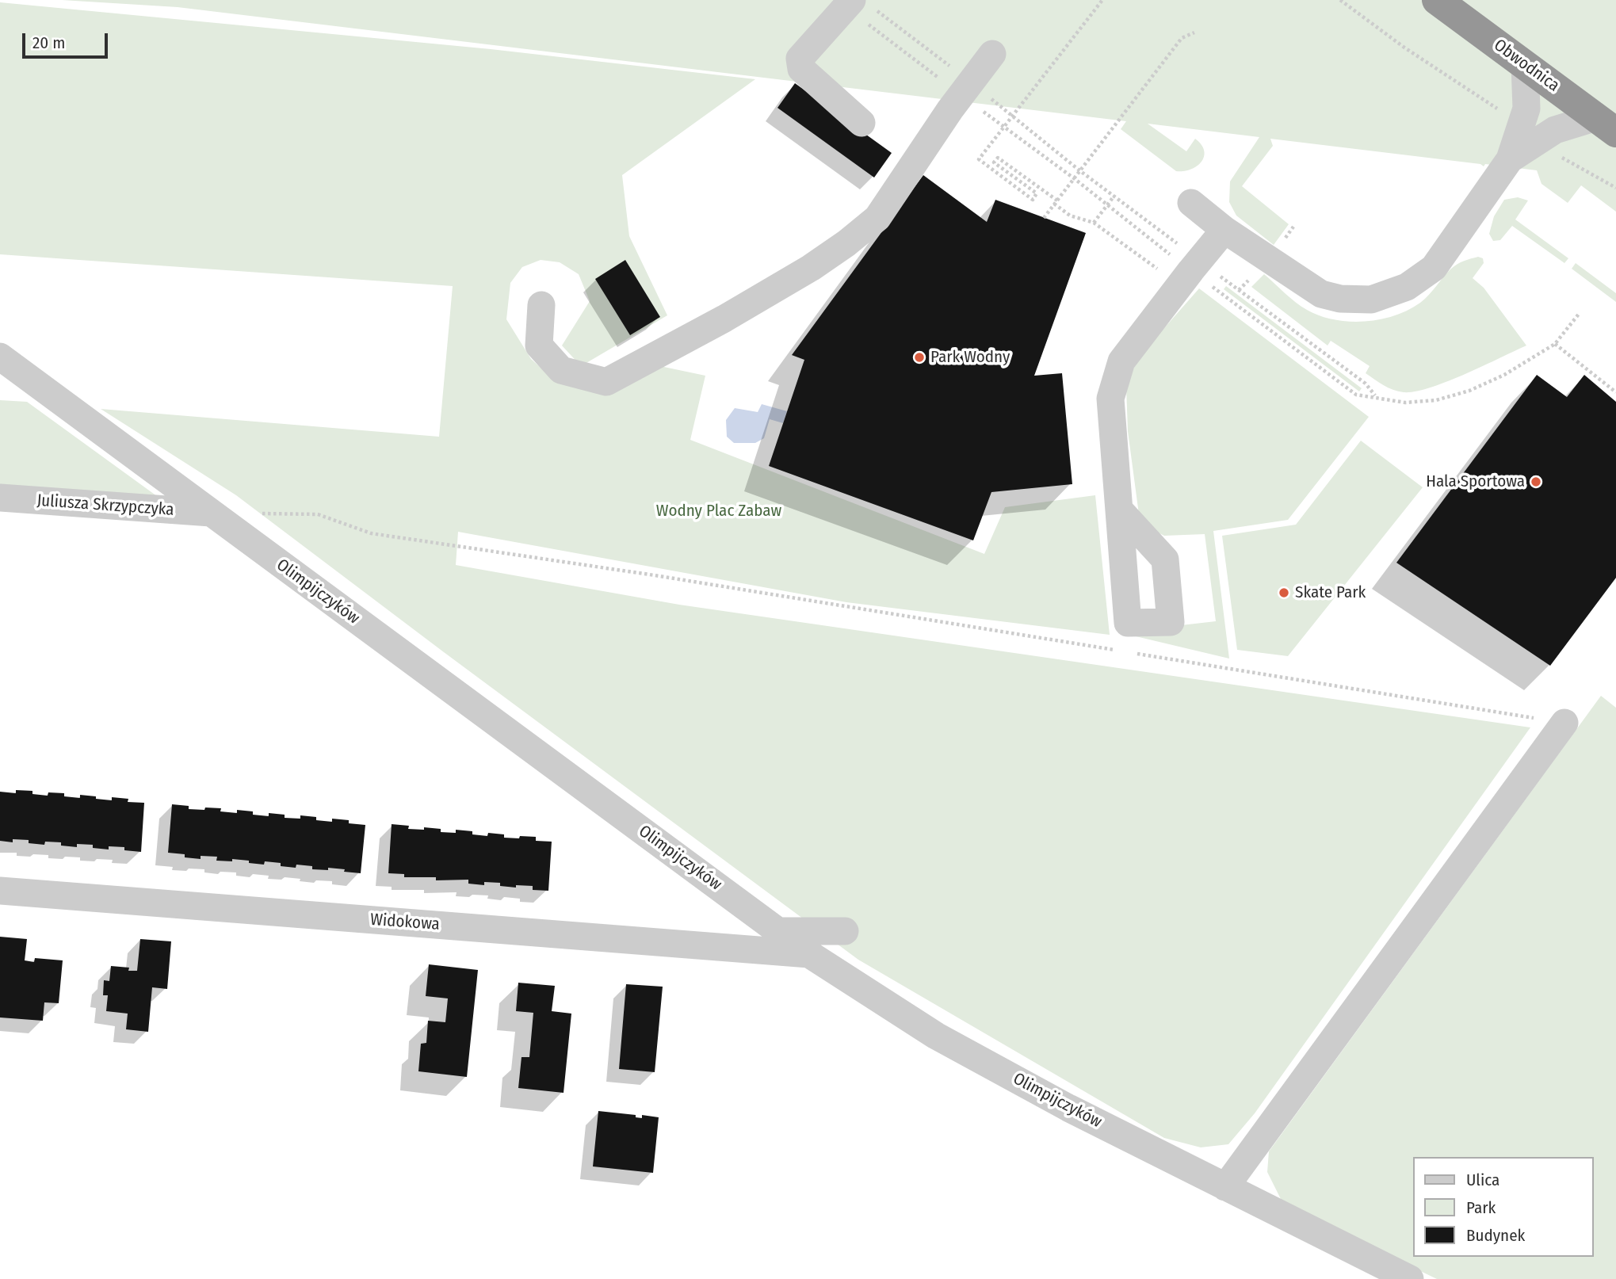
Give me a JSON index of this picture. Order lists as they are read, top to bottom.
{
  "streets": {
    "highway": ["Obwodnica"],
    "street": ["Juliusza Skrzypczyka", "Olimpijczyków", "Widokowa"]
  },
  "crossings": [
    ["Juliusza Skrzypczyka", "Olimpijczyków"],
    ["Olimpijczyków", "Widokowa"]
  ],
  "parks": ["Wodny Plac Zabaw"],
  "places": ["Park Wodny", "Hala Sportowa", "Skate Park"],
  "legend": ["Ulica", "Park", "Budynek"],
  "scale_bar": "20 m"
}
